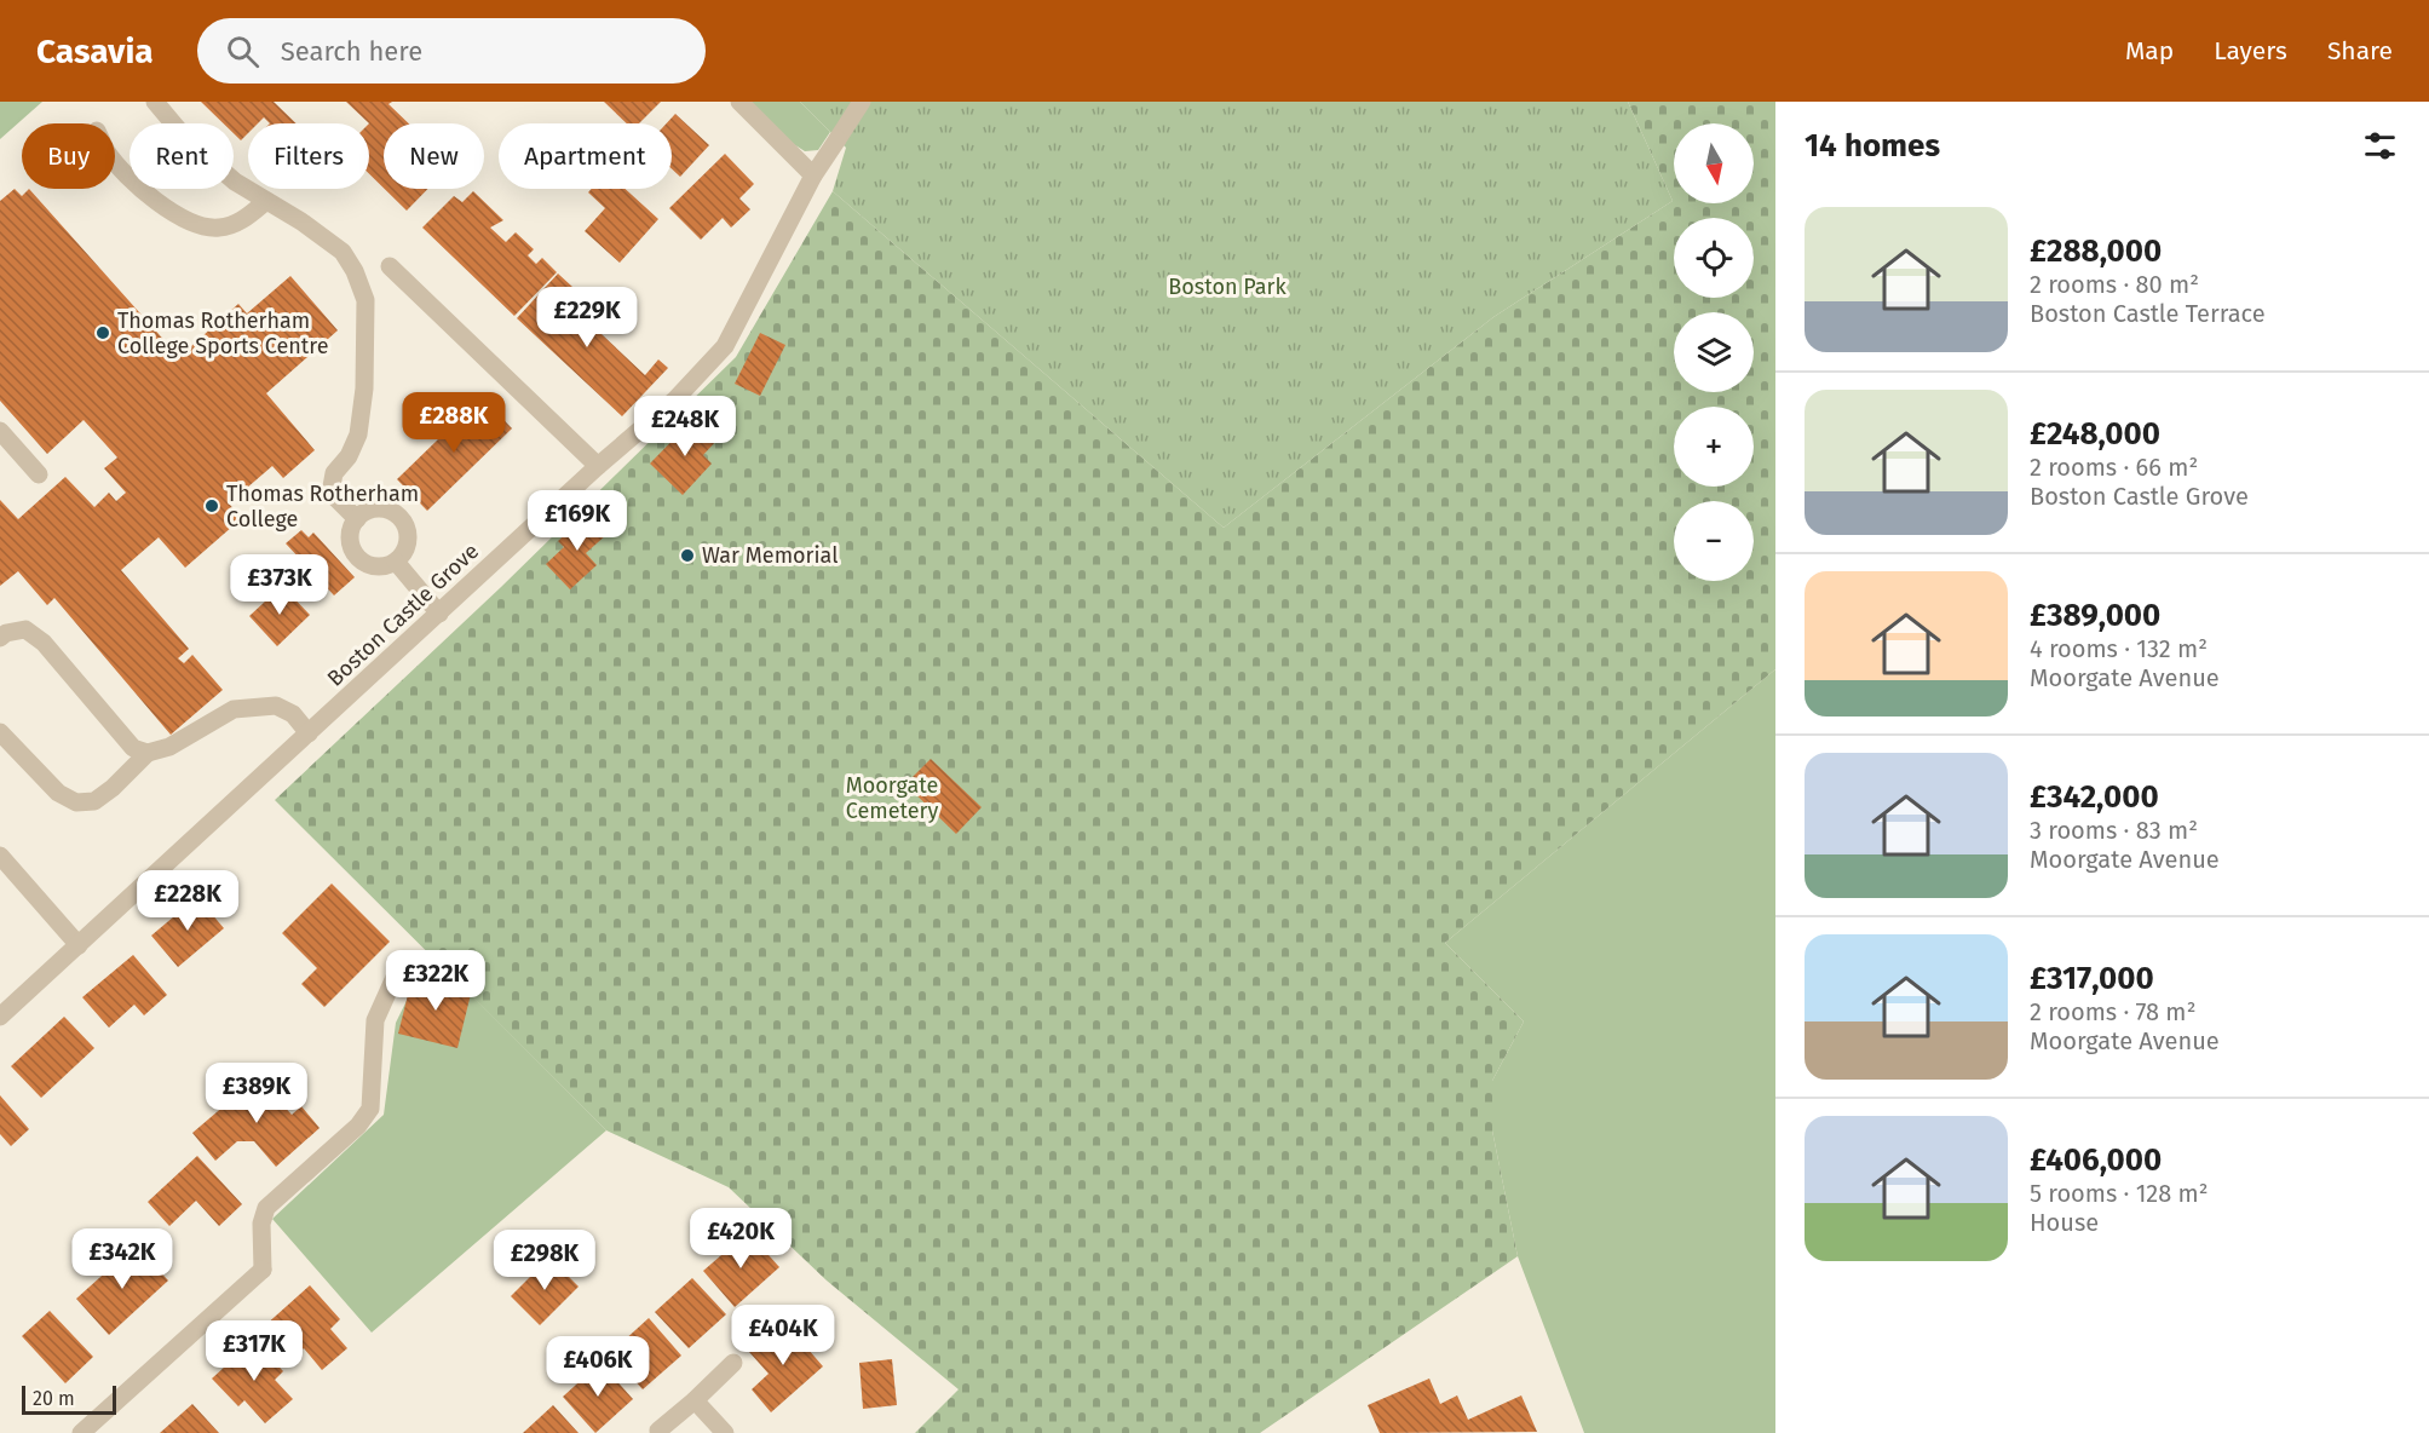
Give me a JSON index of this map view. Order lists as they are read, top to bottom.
{
  "streets": {
    "street": ["Boston Castle Grove"]
  },
  "parks": ["Boston Park", "Moorgate Cemetery"],
  "places": ["Thomas Rotherham College Sports Centre", "Thomas Rotherham College", "War Memorial"],
  "scale_bar": "20 m",
  "north": "bottom",
  "page": {
    "header": "Casavia",
    "search": "Search here",
    "nav": ["Map", "Layers", "Share"],
    "heading": "14 homes",
    "map_buttons": ["+", "−"],
    "chip": [
      "Buy",
      "Rent",
      "Filters",
      "New",
      "Apartment"
    ],
    "list": [
      {
        "name": "£288,000",
        "note": "2 rooms · 80 m² · Boston Castle Terrace"
      },
      {
        "name": "£248,000",
        "note": "2 rooms · 66 m² · Boston Castle Grove"
      },
      {
        "name": "£389,000",
        "note": "4 rooms · 132 m² · Moorgate Avenue"
      },
      {
        "name": "£342,000",
        "note": "3 rooms · 83 m² · Moorgate Avenue"
      },
      {
        "name": "£317,000",
        "note": "2 rooms · 78 m² · Moorgate Avenue"
      },
      {
        "name": "£406,000",
        "note": "5 rooms · 128 m² · House"
      }
    ],
    "price": [
      "£229K",
      "£288K",
      "£248K",
      "£169K",
      "£373K",
      "£228K",
      "£322K",
      "£389K",
      "£420K",
      "£342K",
      "£298K",
      "£404K",
      "£317K",
      "£406K"
    ],
    "scale": "20 m"
  }
}
